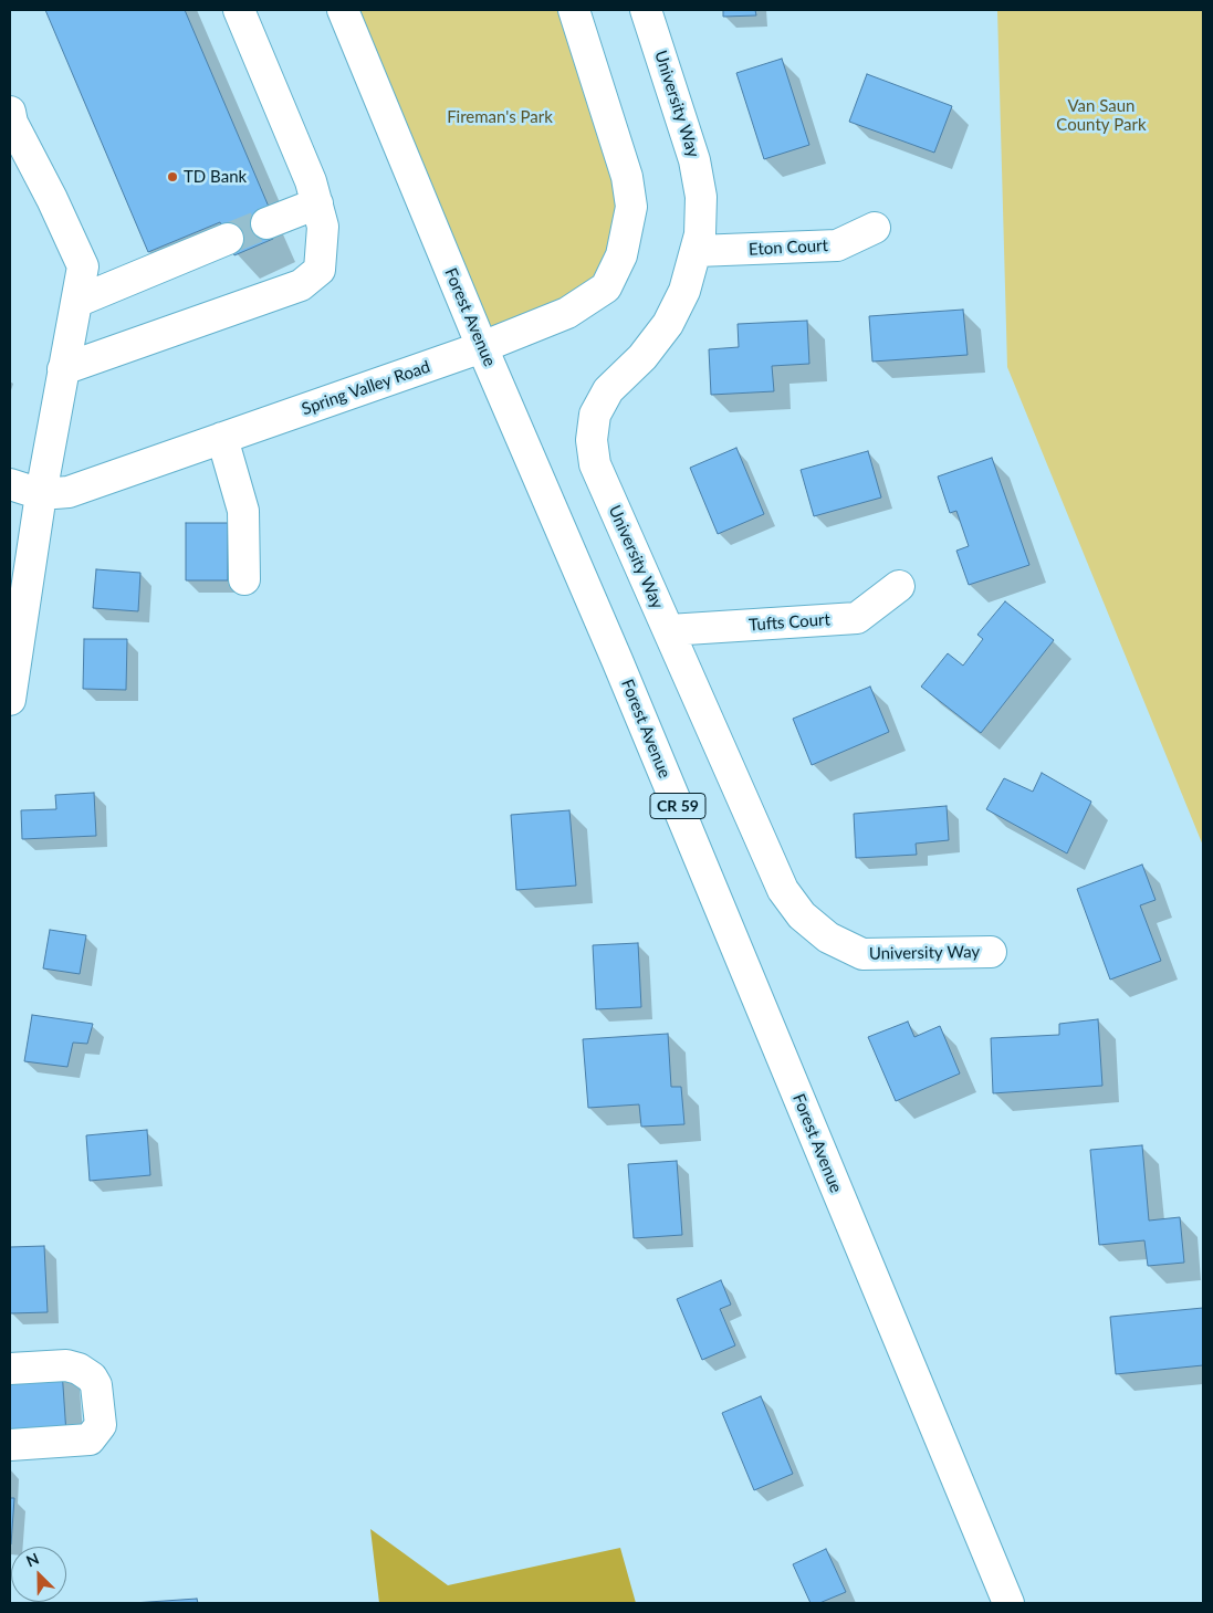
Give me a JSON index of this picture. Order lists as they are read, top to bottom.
{
  "streets": {
    "street": [
      "University Way",
      "Eton Court",
      "Forest Avenue",
      "Spring Valley Road",
      "Tufts Court",
      "CR 59"
    ]
  },
  "crossings": [
    ["University Way", "Eton Court"],
    ["University Way", "Tufts Court"],
    ["Forest Avenue", "Spring Valley Road"]
  ],
  "parks": ["Van Saun County Park", "Fireman's Park"],
  "places": ["TD Bank"],
  "north": "top left"
}
